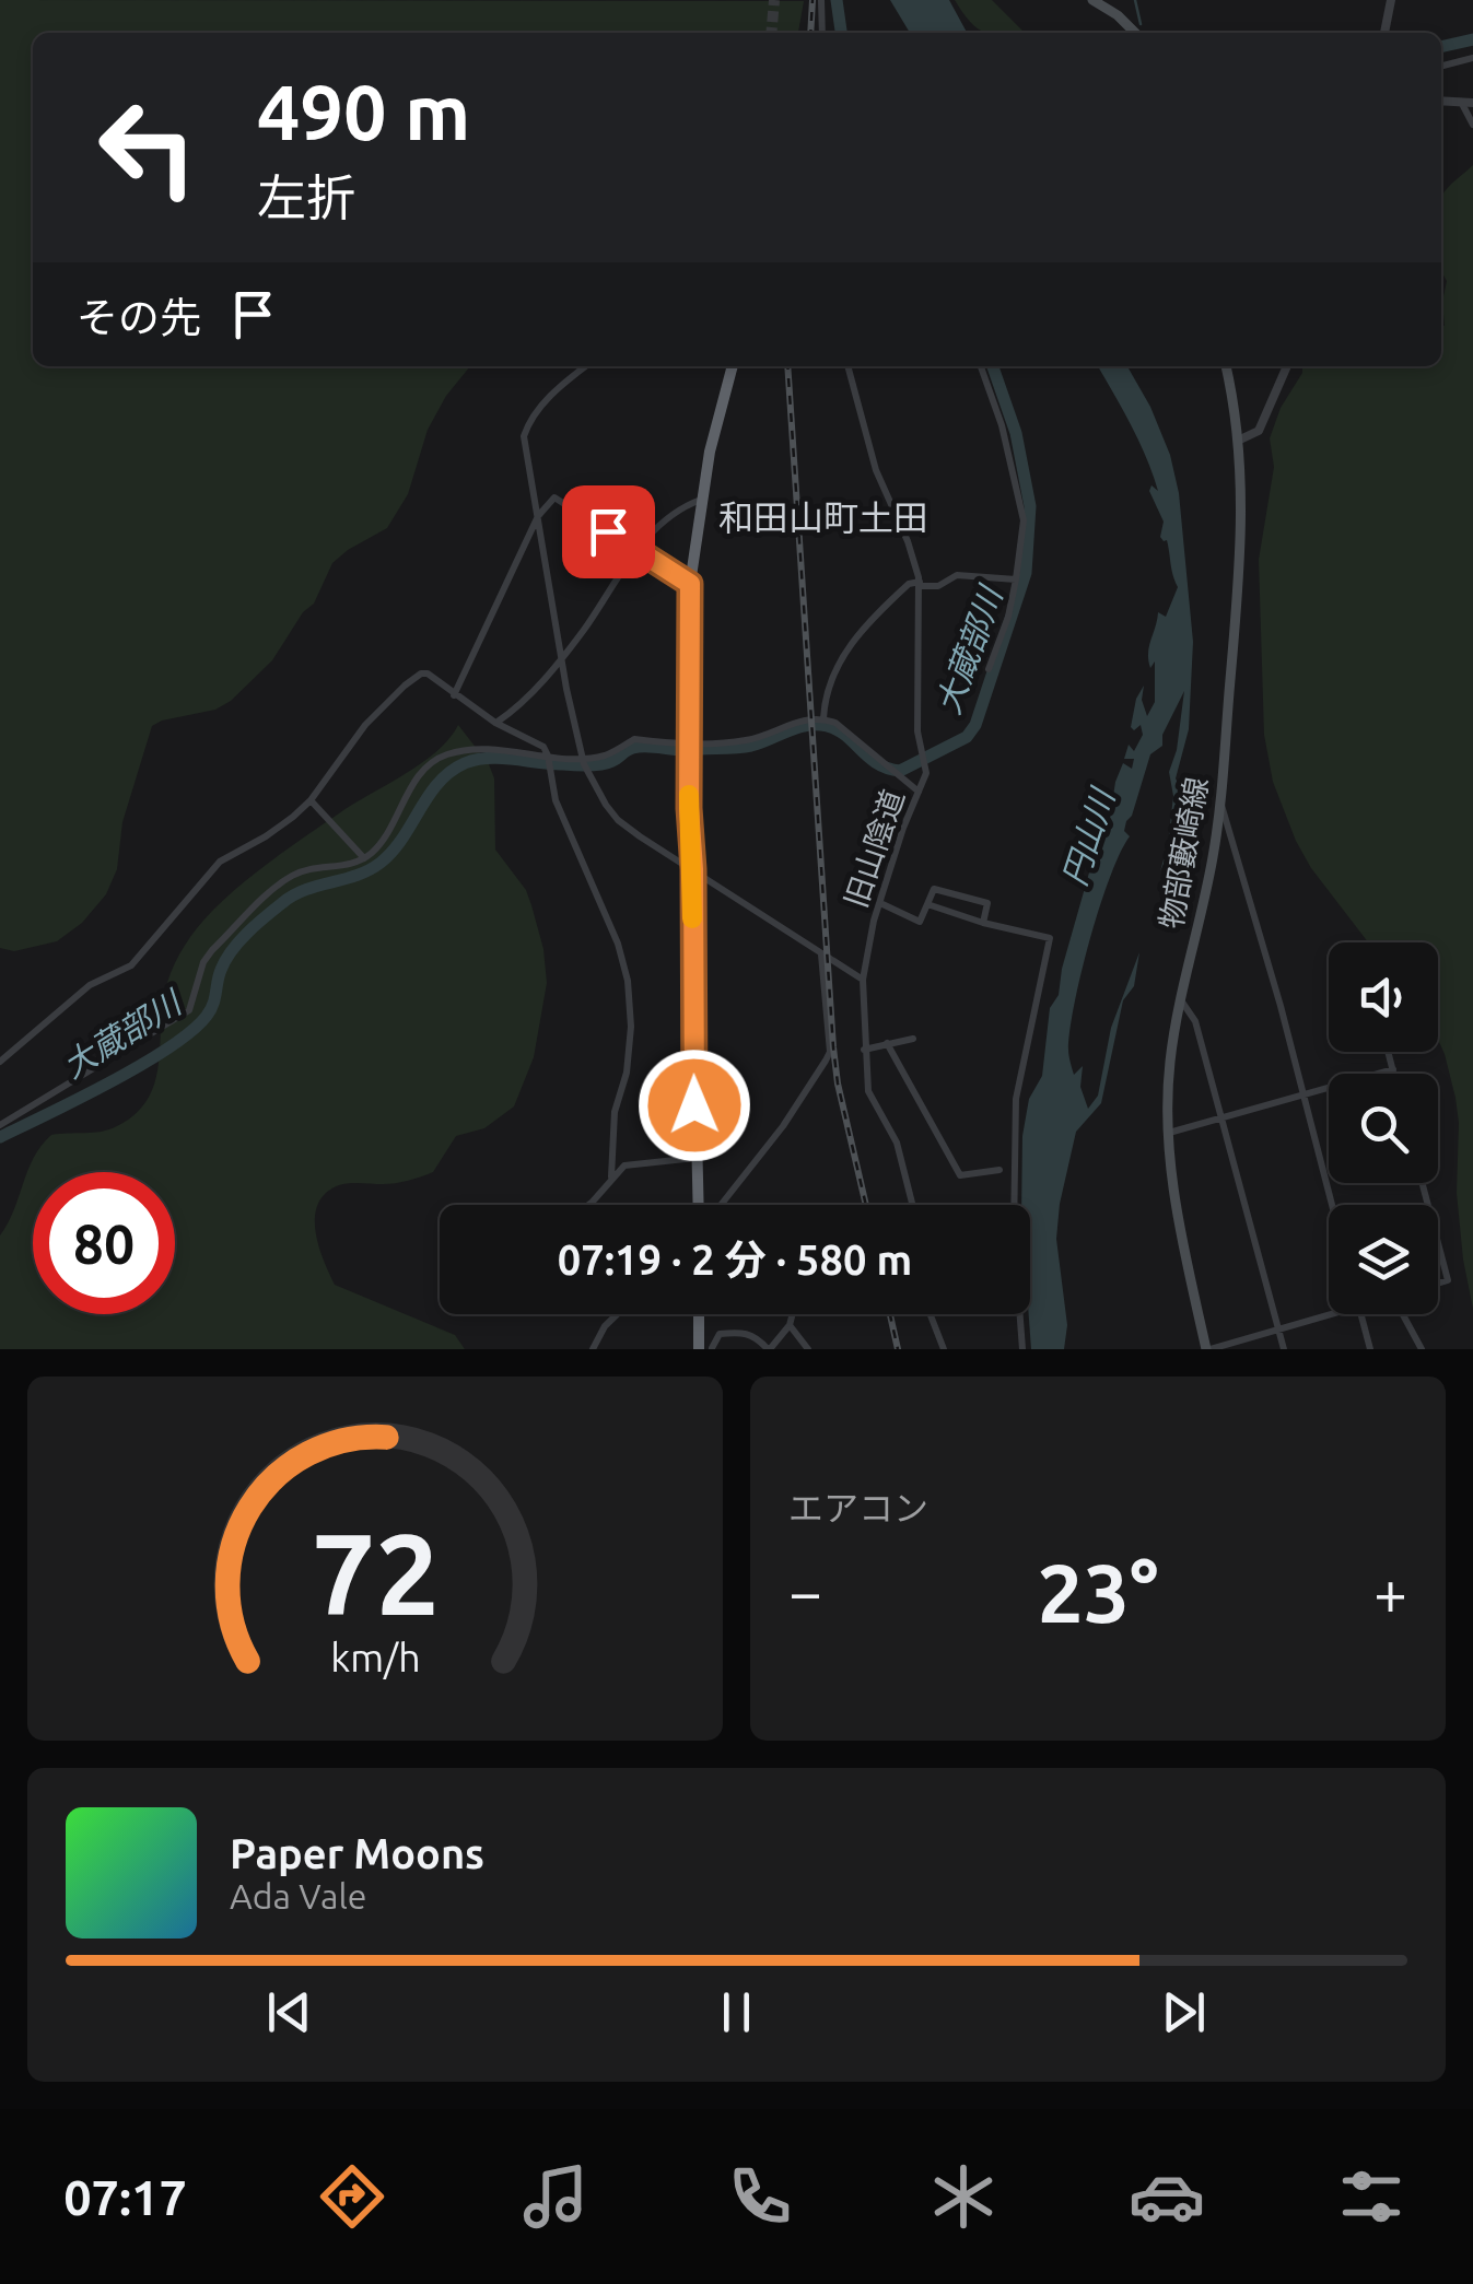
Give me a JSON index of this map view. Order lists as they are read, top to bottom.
{
  "streets": {
    "main road": ["物部藪崎線"],
    "street": ["旧山陰道"]
  },
  "districts": ["和田山町土田"],
  "water": ["大蔵部川", "円山川"],
  "page": {
    "turn": ["490 m", "左折"],
    "then": "その先",
    "limit": "80",
    "trip": "07:19 · 2 分 · 580 m",
    "tile": "エアコン",
    "heat": ["−", "23°", "+"],
    "song": ["Paper Moons", "Ada Vale"],
    "tabs": "07:17",
    "gauge": ["72", "km/h"]
  }
}
